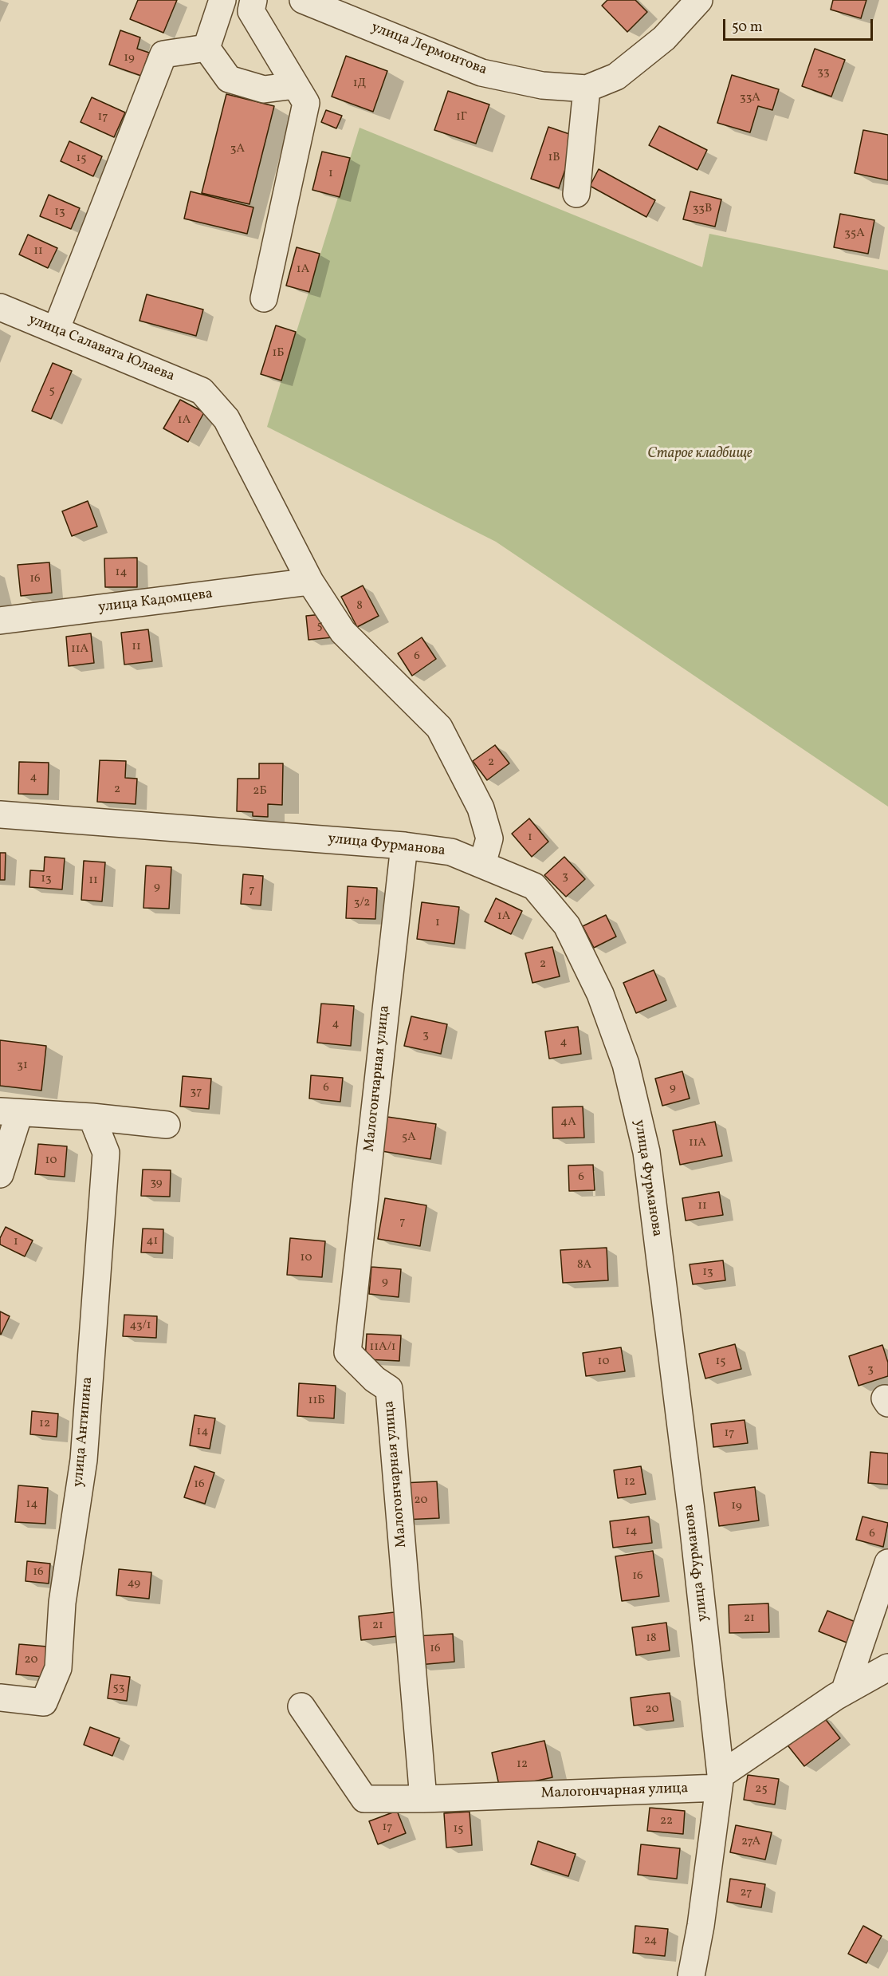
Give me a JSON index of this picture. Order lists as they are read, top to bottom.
{
  "streets": {
    "street": [
      "улица Лермонтова",
      "улица Салавата Юлаева",
      "улица Кадомцева",
      "улица Фурманова",
      "Малогончарная улица",
      "улица Антипина"
    ]
  },
  "crossings": [
    ["улица Салавата Юлаева", "улица Кадомцева"],
    ["улица Фурманова", "Малогончарная улица"]
  ],
  "parks": ["Старое кладбище"],
  "house_numbers": [
    "19",
    "33",
    "1Д",
    "33А",
    "17",
    "1Г",
    "3А",
    "1В",
    "15",
    "1",
    "33В",
    "13",
    "35А",
    "11",
    "1А",
    "1Б",
    "5",
    "1А",
    "14",
    "16",
    "8",
    "5",
    "11",
    "11А",
    "6",
    "2",
    "4",
    "2",
    "2Б",
    "1",
    "3",
    "13",
    "11",
    "9",
    "7",
    "3/2",
    "1А",
    "1",
    "2",
    "4",
    "3",
    "4",
    "31",
    "6",
    "9",
    "37",
    "4А",
    "5А",
    "11А",
    "10",
    "6",
    "39",
    "11",
    "7",
    "41",
    "1",
    "10",
    "8А",
    "13",
    "9",
    "43/1",
    "11А/1",
    "10",
    "15",
    "3",
    "11Б",
    "12",
    "14",
    "17",
    "12",
    "16",
    "20",
    "14",
    "19",
    "14",
    "6",
    "16",
    "16",
    "49",
    "21",
    "21",
    "18",
    "16",
    "20",
    "53",
    "20",
    "12",
    "25",
    "22",
    "17",
    "15",
    "27А",
    "27",
    "24"
  ],
  "scale_bar": "50 m"
}
